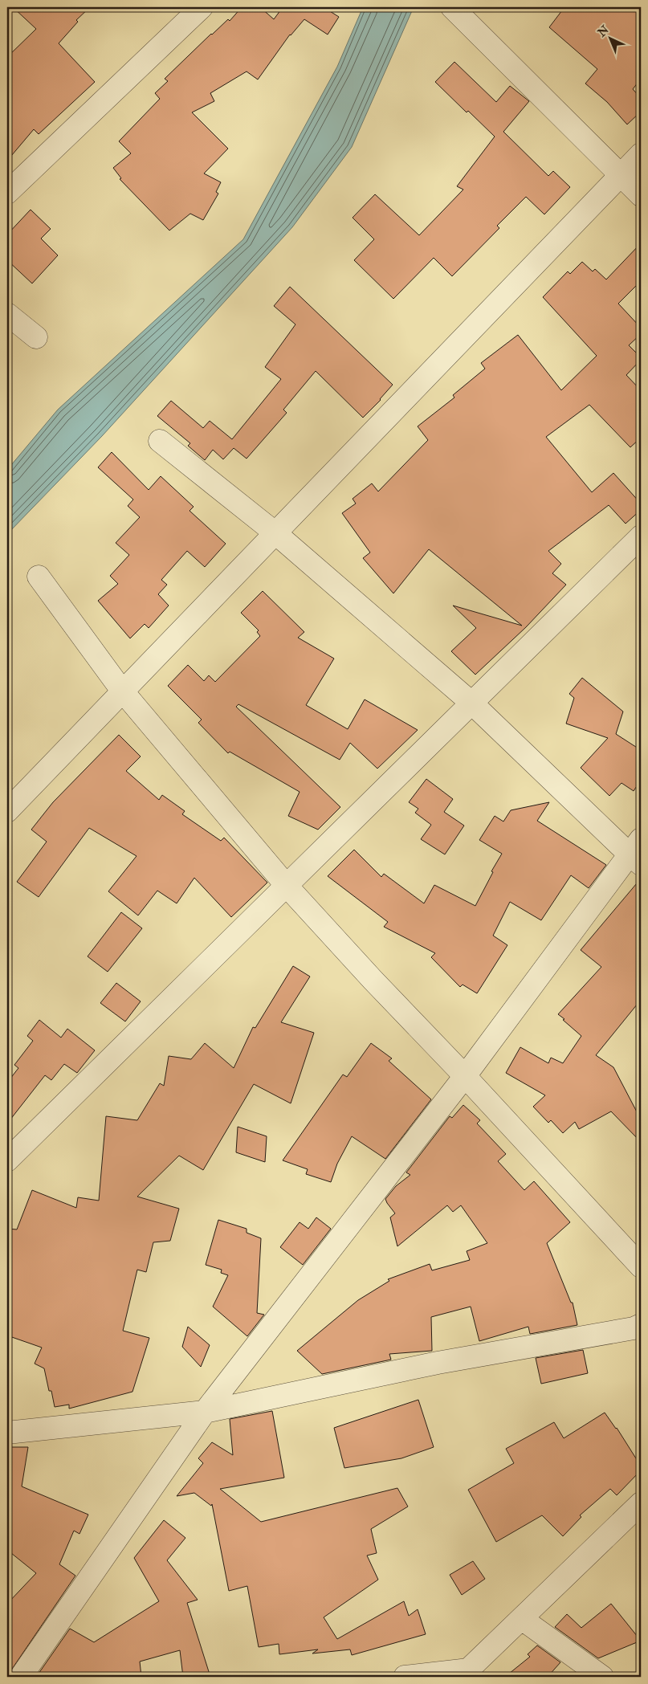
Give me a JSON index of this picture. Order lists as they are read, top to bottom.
{
  "north": "top left"
}
